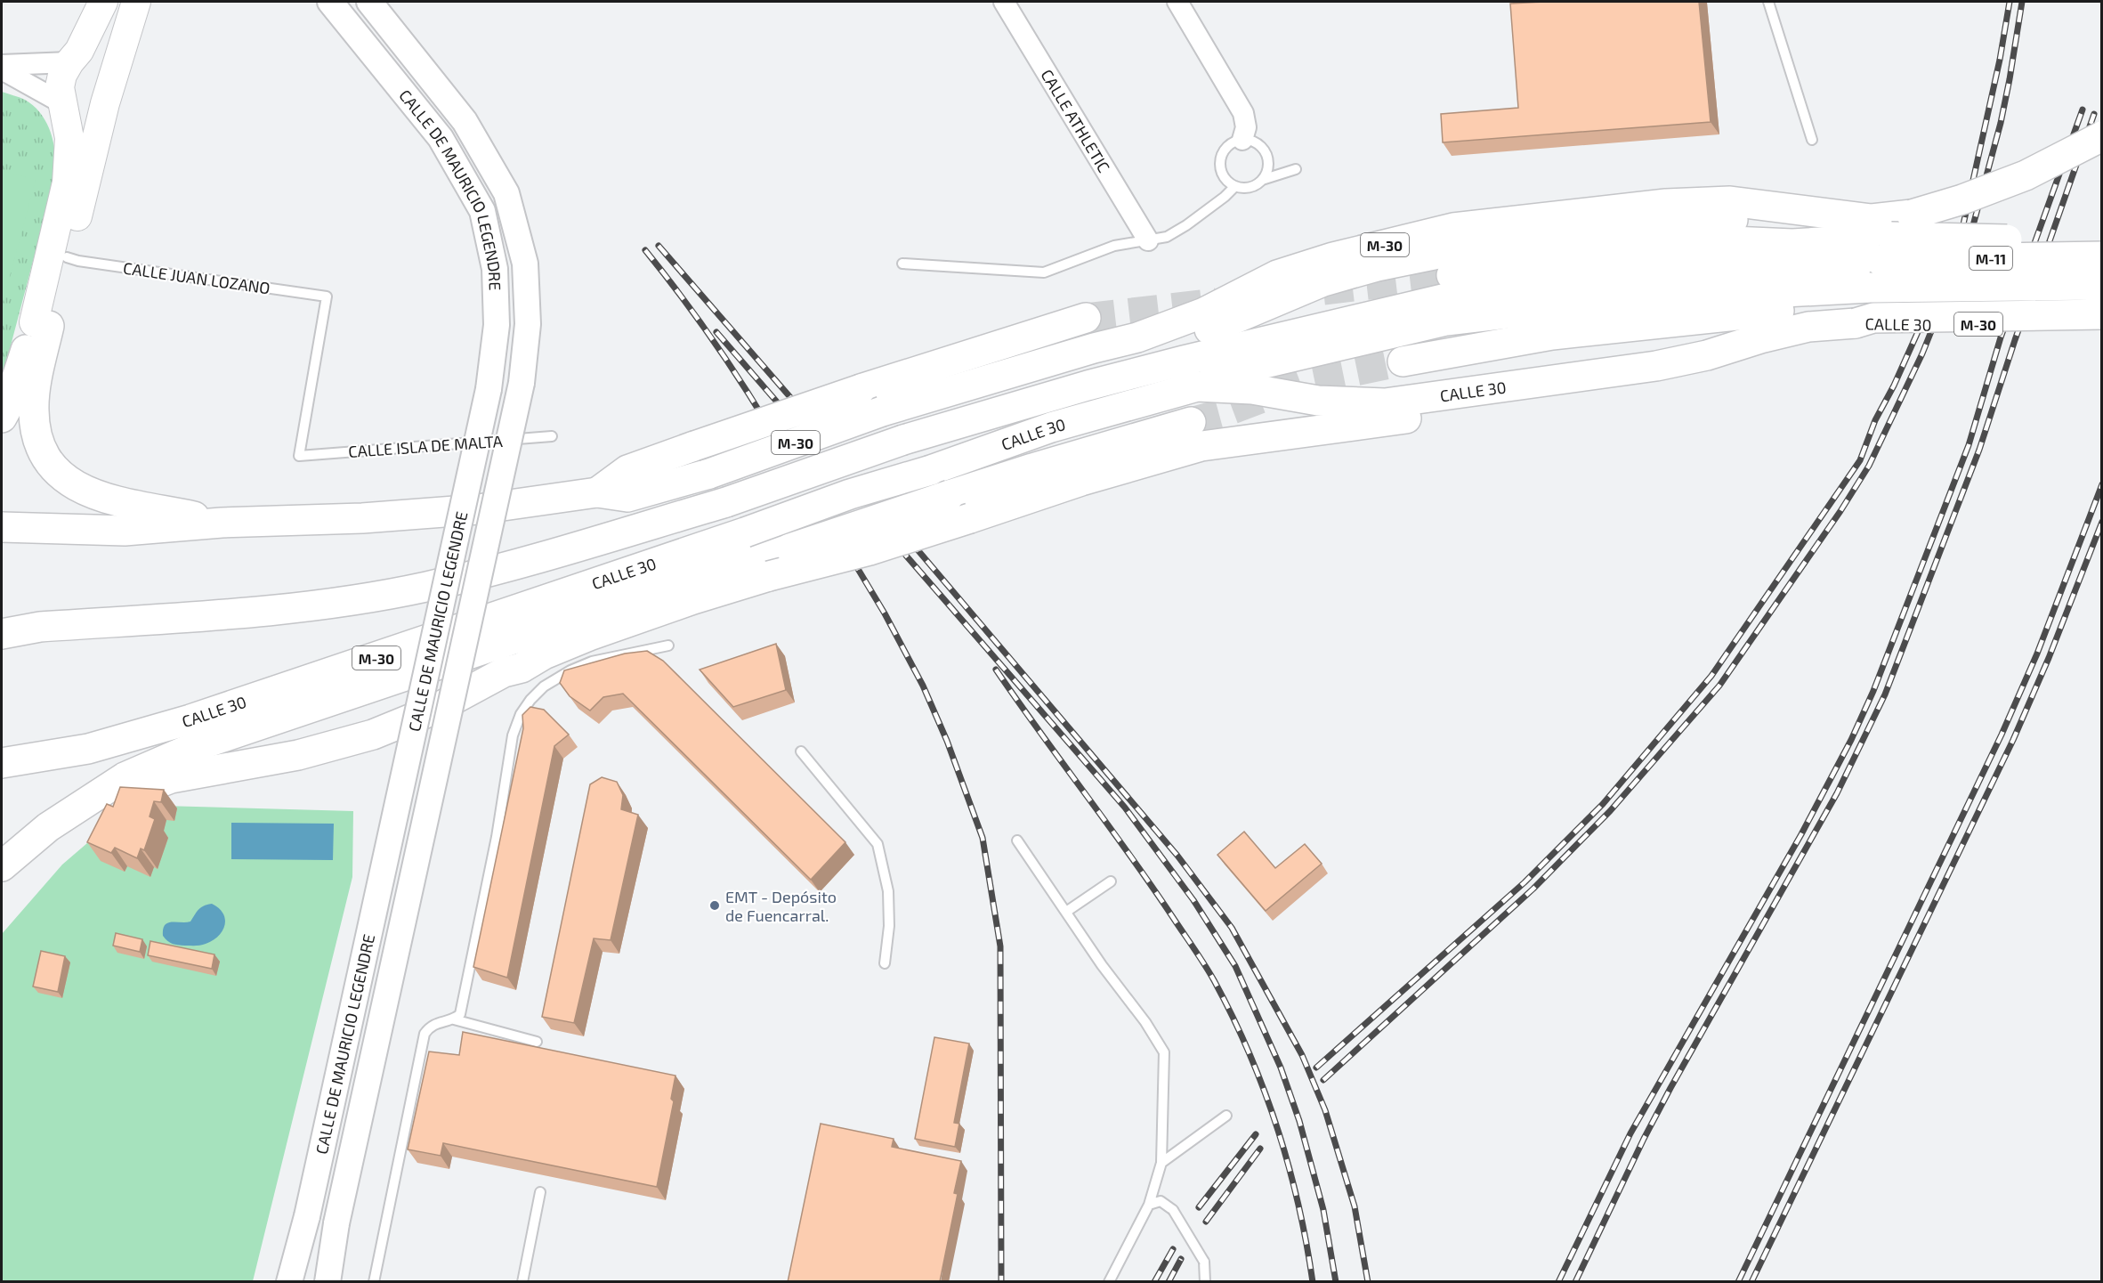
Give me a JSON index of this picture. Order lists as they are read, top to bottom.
{
  "streets": {
    "highway": ["M-30", "M-11", "CALLE 30"],
    "street": ["CALLE ATHLETIC", "CALLE DE MAURICIO LEGENDRE"],
    "lane": ["CALLE JUAN LOZANO", "CALLE ISLA DE MALTA"]
  },
  "crossings": [
    ["CALLE JUAN LOZANO", "CALLE ISLA DE MALTA"]
  ],
  "places": ["EMT - Depósito de Fuencarral."]
}
